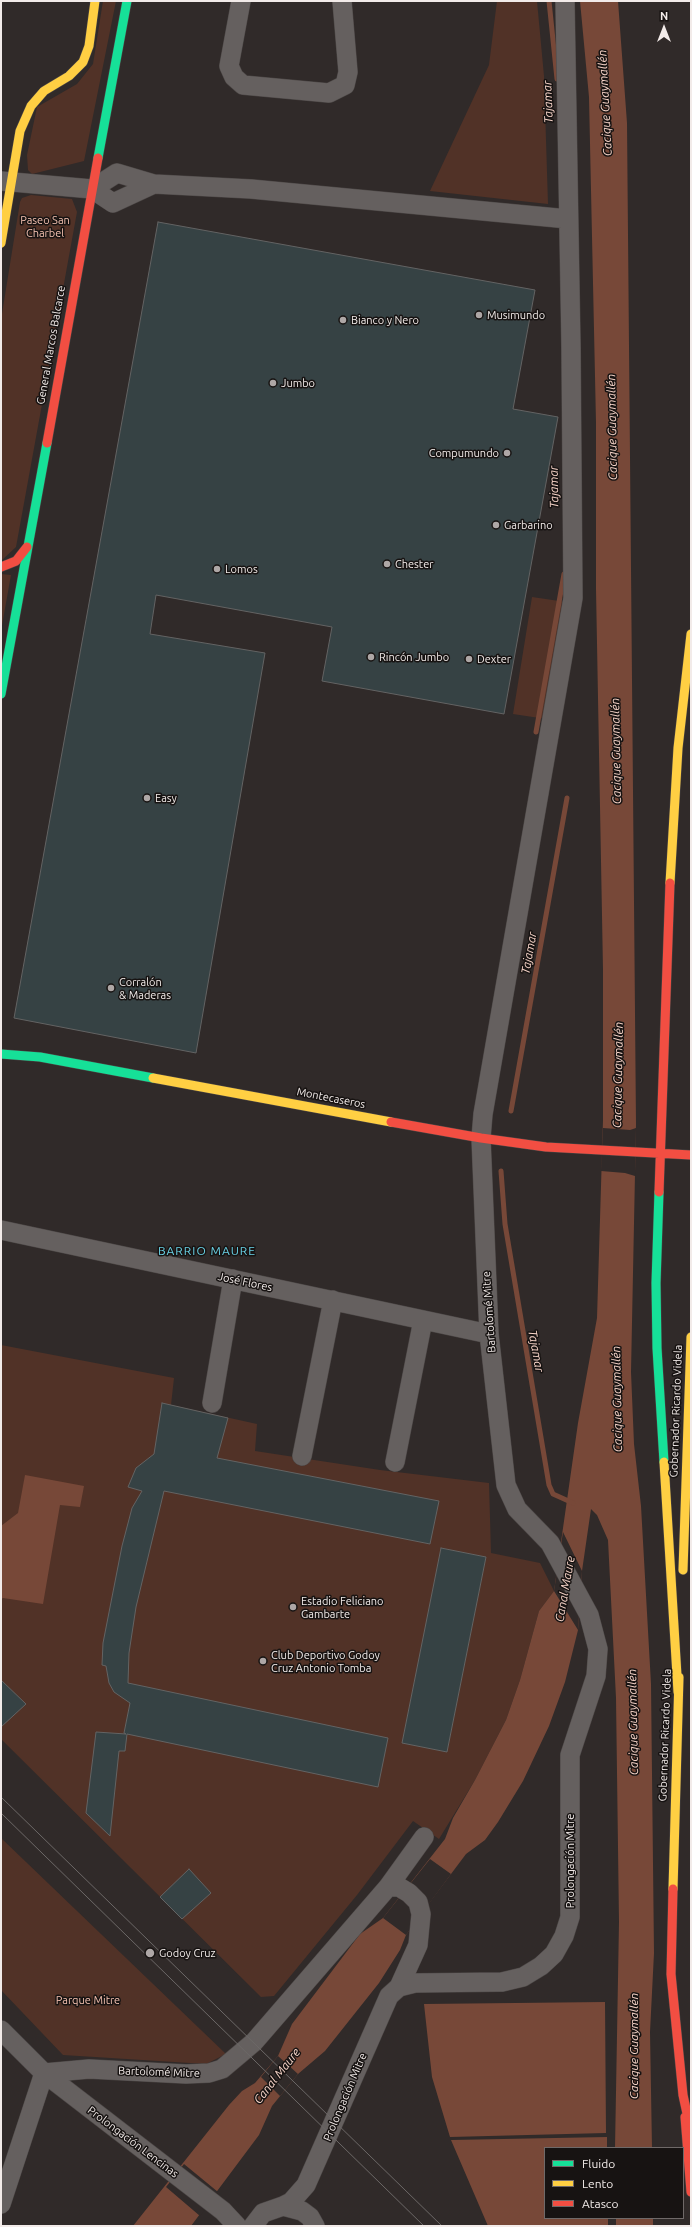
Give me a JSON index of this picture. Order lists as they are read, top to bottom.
{
  "streets": {
    "main road": ["General Marcos Balcarce", "Montecaseros", "Gobernador Ricardo Videla"],
    "street": [
      "José Flores",
      "Bartolomé Mitre",
      "Prolongación Mitre",
      "Prolongación Lencinas"
    ]
  },
  "crossings": [
    ["Montecaseros", "Bartolomé Mitre"],
    ["José Flores", "Bartolomé Mitre"],
    ["Bartolomé Mitre", "Prolongación Mitre"],
    ["Bartolomé Mitre", "Prolongación Lencinas"]
  ],
  "districts": ["BARRIO MAURE"],
  "water": ["Tajamar", "Cacique Guaymallén", "Canal Maure"],
  "parks": ["Paseo San Charbel", "Parque Mitre"],
  "places": [
    "Musimundo",
    "Bianco y Nero",
    "Jumbo",
    "Compumundo",
    "Garbarino",
    "Chester",
    "Lomos",
    "Rincón Jumbo",
    "Dexter",
    "Easy",
    "Corralón & Maderas",
    "Estadio Feliciano Gambarte",
    "Club Deportivo Godoy Cruz Antonio Tomba",
    "Godoy Cruz"
  ],
  "legend": ["Fluido", "Lento", "Atasco"],
  "north": "top"
}
